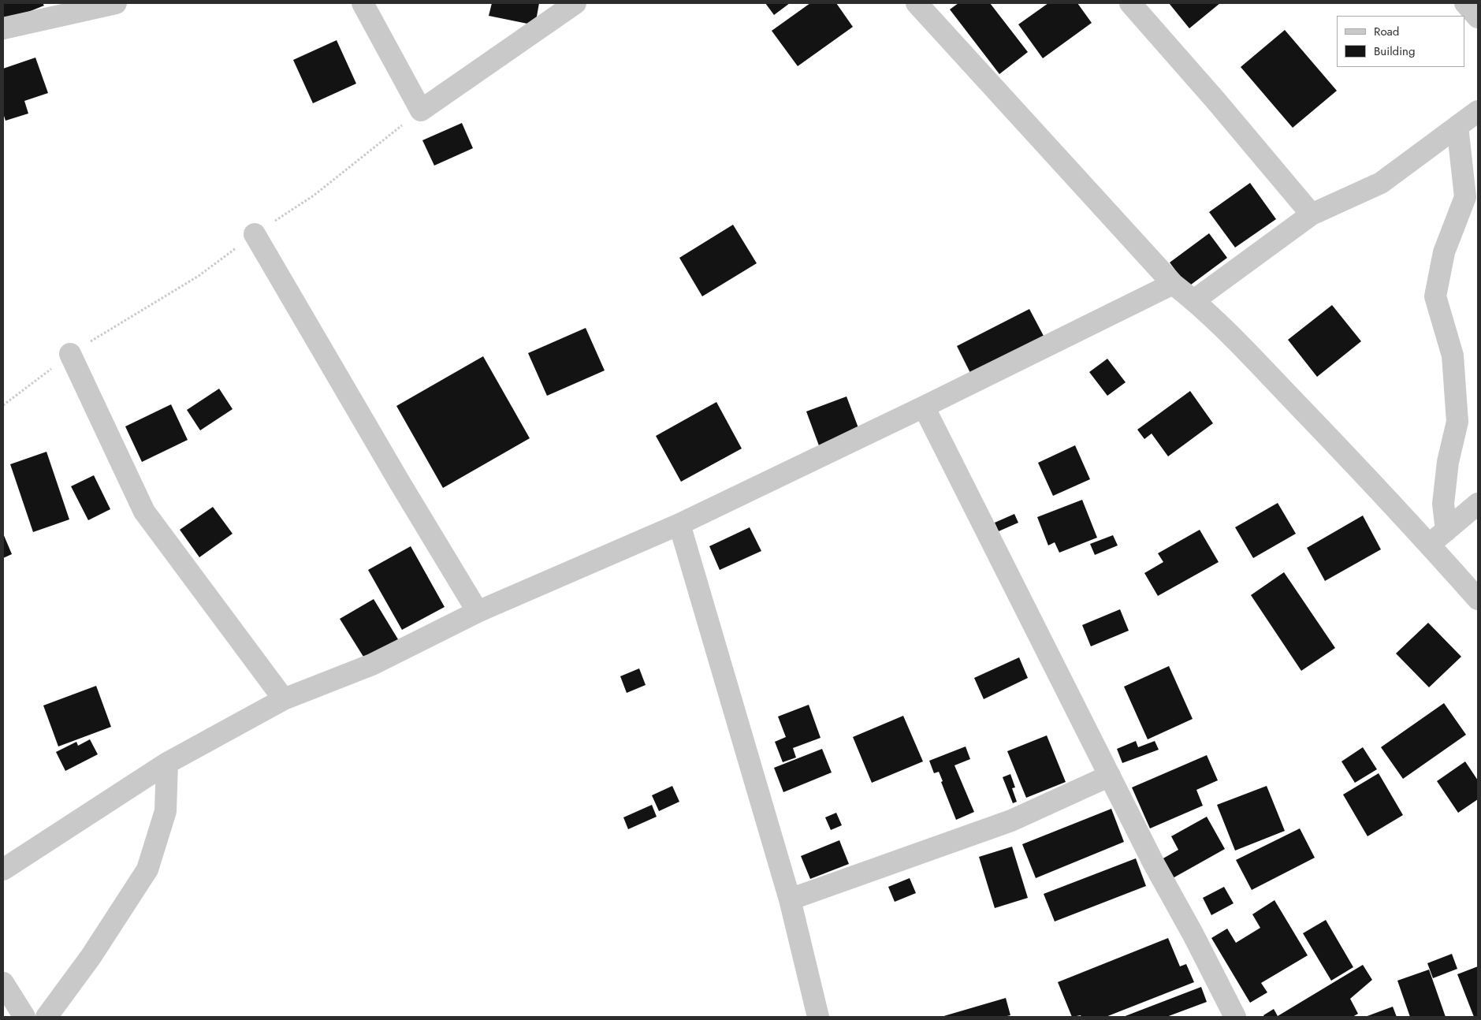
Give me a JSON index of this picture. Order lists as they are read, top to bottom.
{
  "legend": ["Road", "Building"]
}
